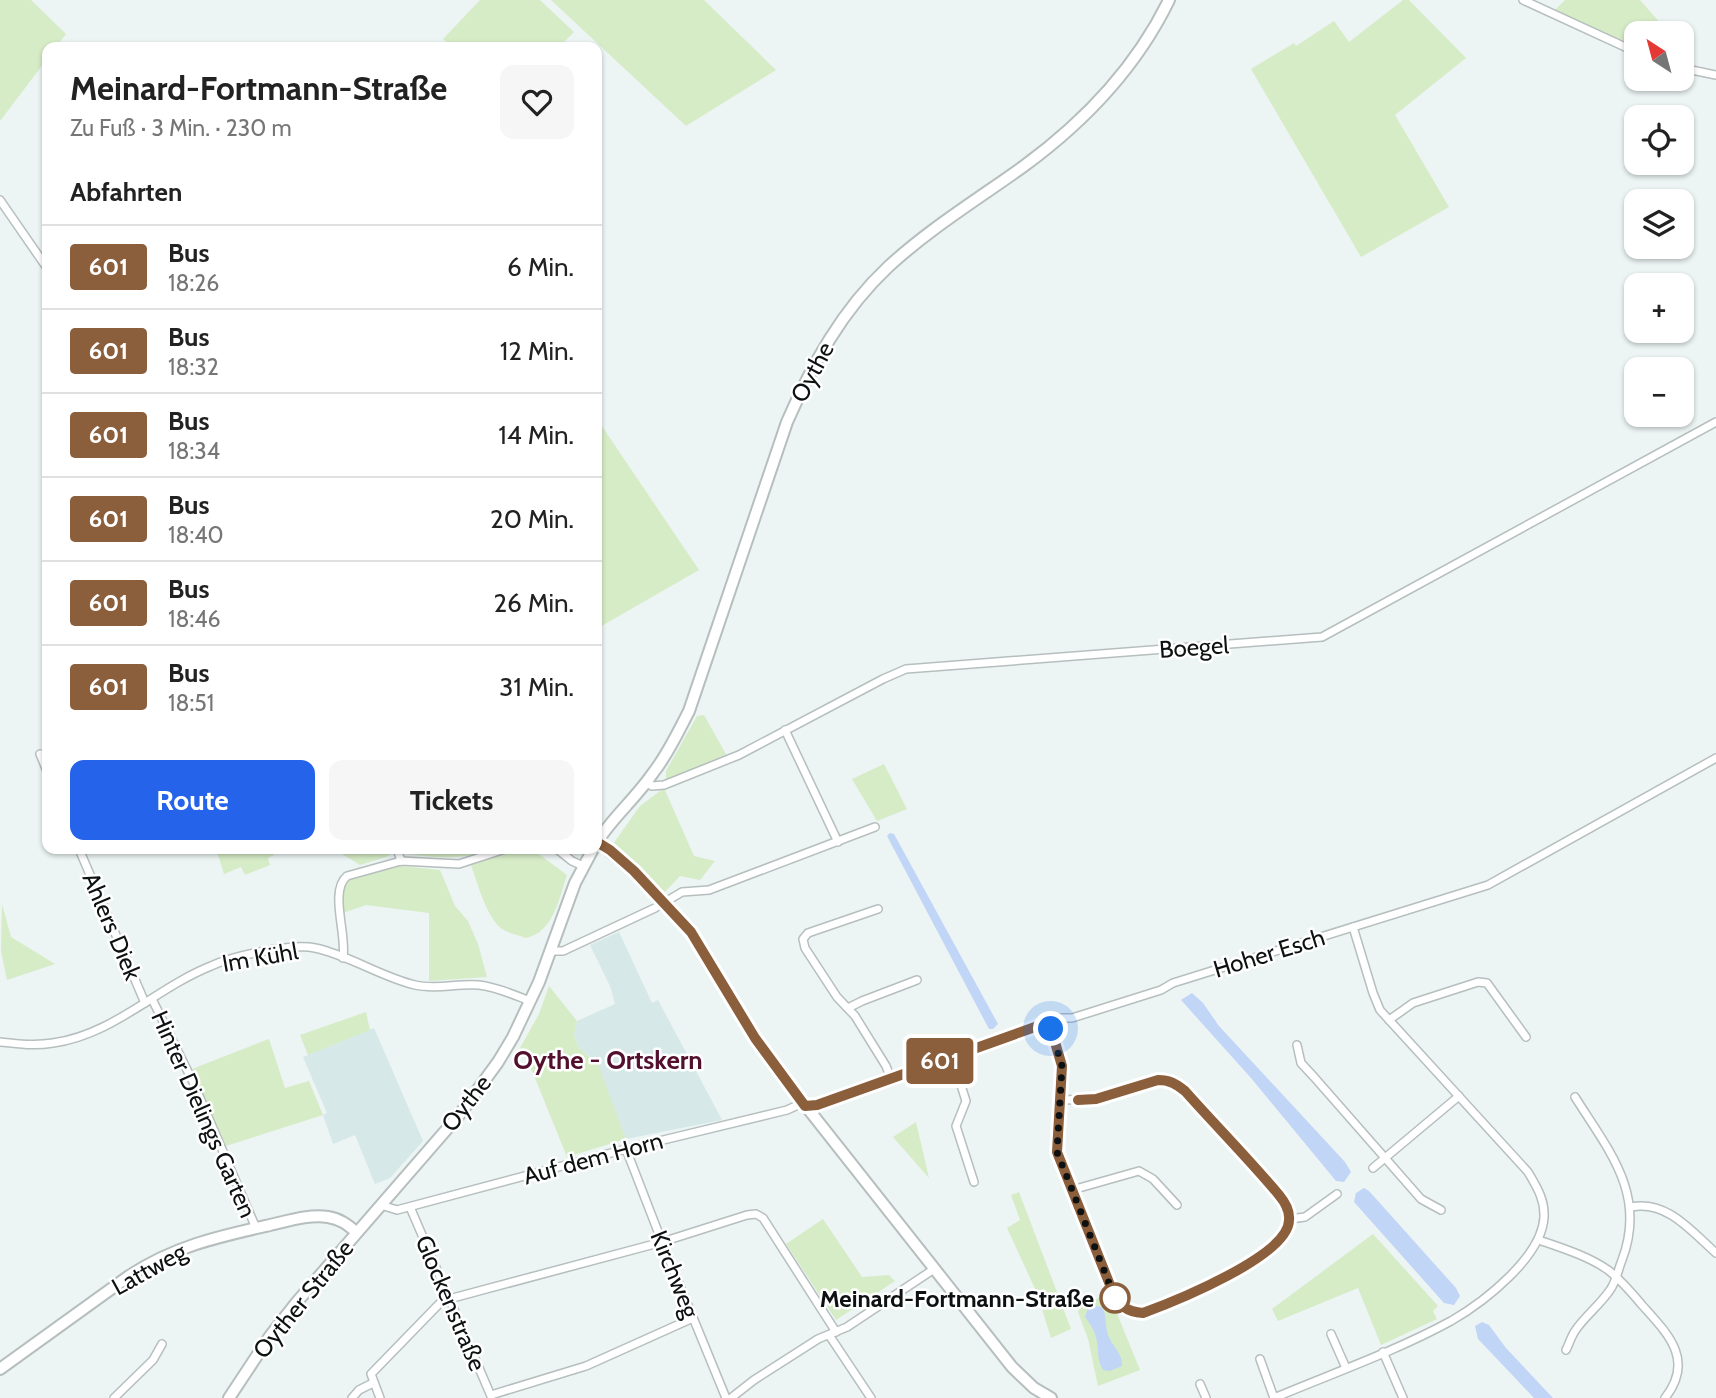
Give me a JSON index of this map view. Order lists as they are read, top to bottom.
{
  "streets": {
    "main road": ["Oythe", "Lattweg", "Oyther Straße"],
    "street": [
      "Boegel",
      "Ahlers Diek",
      "Hoher Esch",
      "Im Kühl",
      "Hinter Dielings Garten",
      "Auf dem Horn",
      "Kirchweg",
      "Glockenstraße"
    ]
  },
  "crossings": [
    ["Oythe", "Boegel"],
    ["Oythe", "Im Kühl"],
    ["Oythe", "Auf dem Horn"],
    ["Oythe", "Oyther Straße"],
    ["Ahlers Diek", "Im Kühl"],
    ["Ahlers Diek", "Hinter Dielings Garten"],
    ["Hoher Esch", "Auf dem Horn"],
    ["Im Kühl", "Hinter Dielings Garten"],
    ["Hinter Dielings Garten", "Lattweg"],
    ["Auf dem Horn", "Kirchweg"],
    ["Auf dem Horn", "Oyther Straße"],
    ["Auf dem Horn", "Glockenstraße"],
    ["Lattweg", "Oyther Straße"]
  ],
  "districts": ["Oythe - Ortskern"],
  "places": ["Meinard-Fortmann-Straße"],
  "lines": ["bus line 601"],
  "north": "top left",
  "page": {
    "on_map": "601",
    "map_buttons": ["+", "−"],
    "heading": [
      ["Meinard-Fortmann-Straße", "Zu Fuß · 3 Min. · 230 m"],
      "Abfahrten"
    ],
    "list": [
      {
        "mark": "601",
        "name": "Bus",
        "note": "18:26",
        "value": "6 Min."
      },
      {
        "mark": "601",
        "name": "Bus",
        "note": "18:32",
        "value": "12 Min."
      },
      {
        "mark": "601",
        "name": "Bus",
        "note": "18:34",
        "value": "14 Min."
      },
      {
        "mark": "601",
        "name": "Bus",
        "note": "18:40",
        "value": "20 Min."
      },
      {
        "mark": "601",
        "name": "Bus",
        "note": "18:46",
        "value": "26 Min."
      },
      {
        "mark": "601",
        "name": "Bus",
        "note": "18:51",
        "value": "31 Min."
      }
    ],
    "buttons": ["Route", "Tickets"]
  }
}
